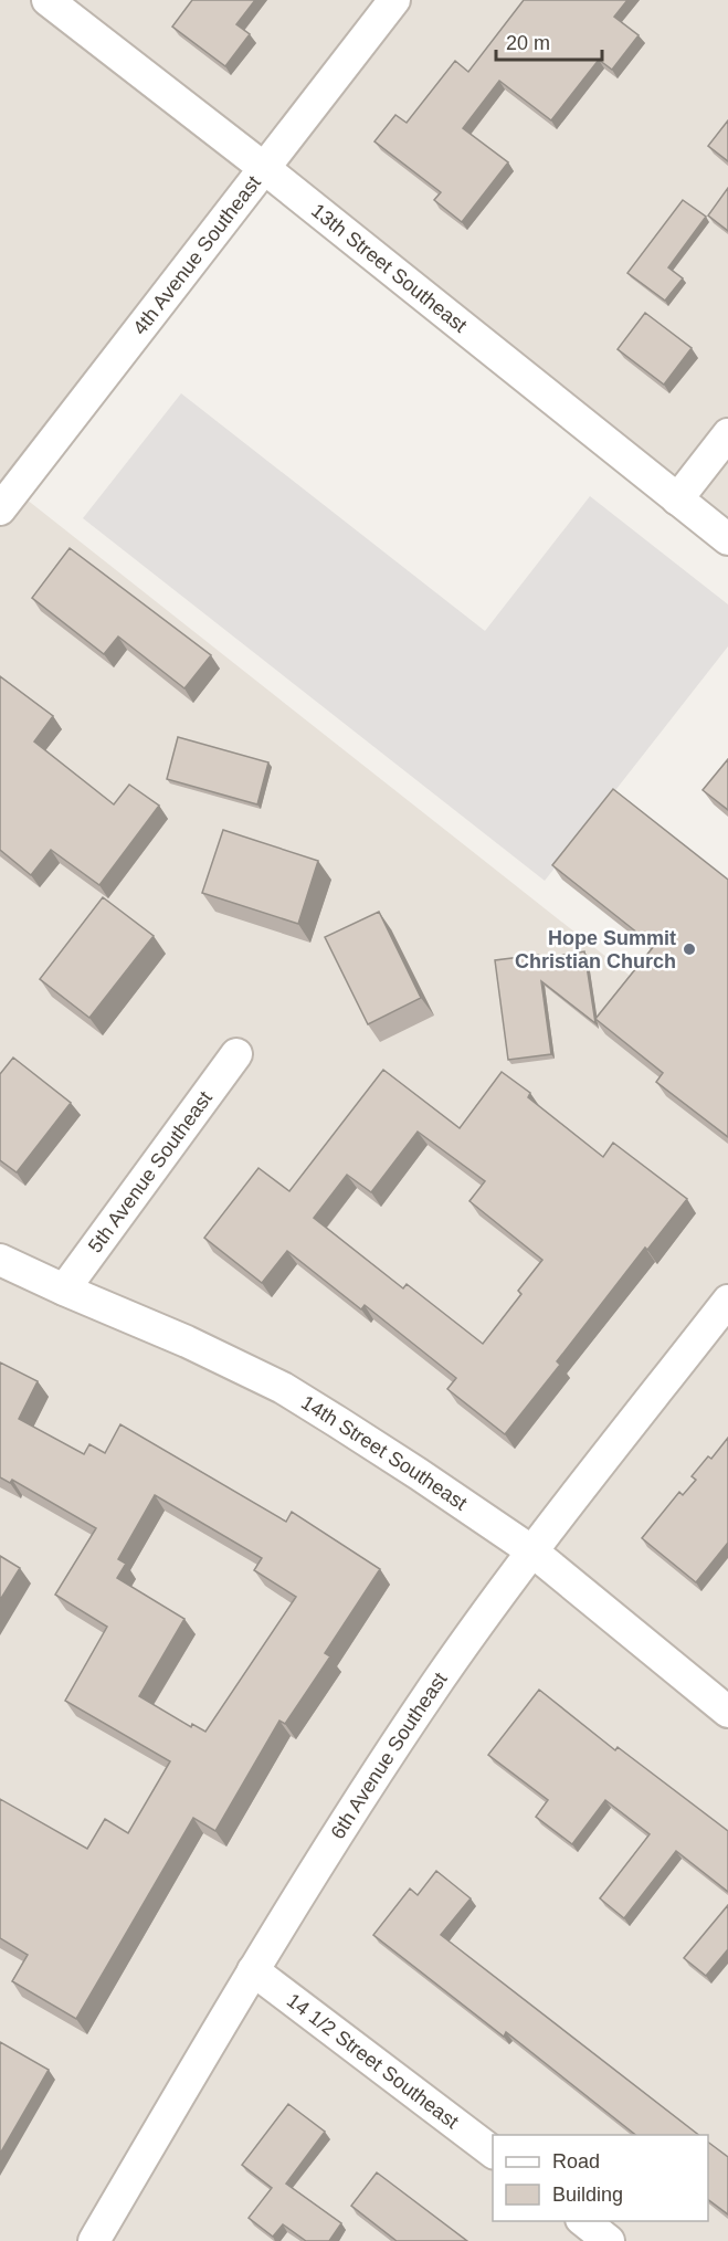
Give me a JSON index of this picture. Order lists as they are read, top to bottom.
{
  "streets": {
    "street": [
      "4th Avenue Southeast",
      "13th Street Southeast",
      "5th Avenue Southeast",
      "14th Street Southeast",
      "6th Avenue Southeast",
      "14 1/2 Street Southeast"
    ]
  },
  "crossings": [
    ["4th Avenue Southeast", "13th Street Southeast"],
    ["5th Avenue Southeast", "14th Street Southeast"],
    ["14th Street Southeast", "6th Avenue Southeast"],
    ["6th Avenue Southeast", "14 1/2 Street Southeast"]
  ],
  "places": ["Hope Summit Christian Church"],
  "legend": ["Road", "Building"],
  "scale_bar": "20 m"
}
